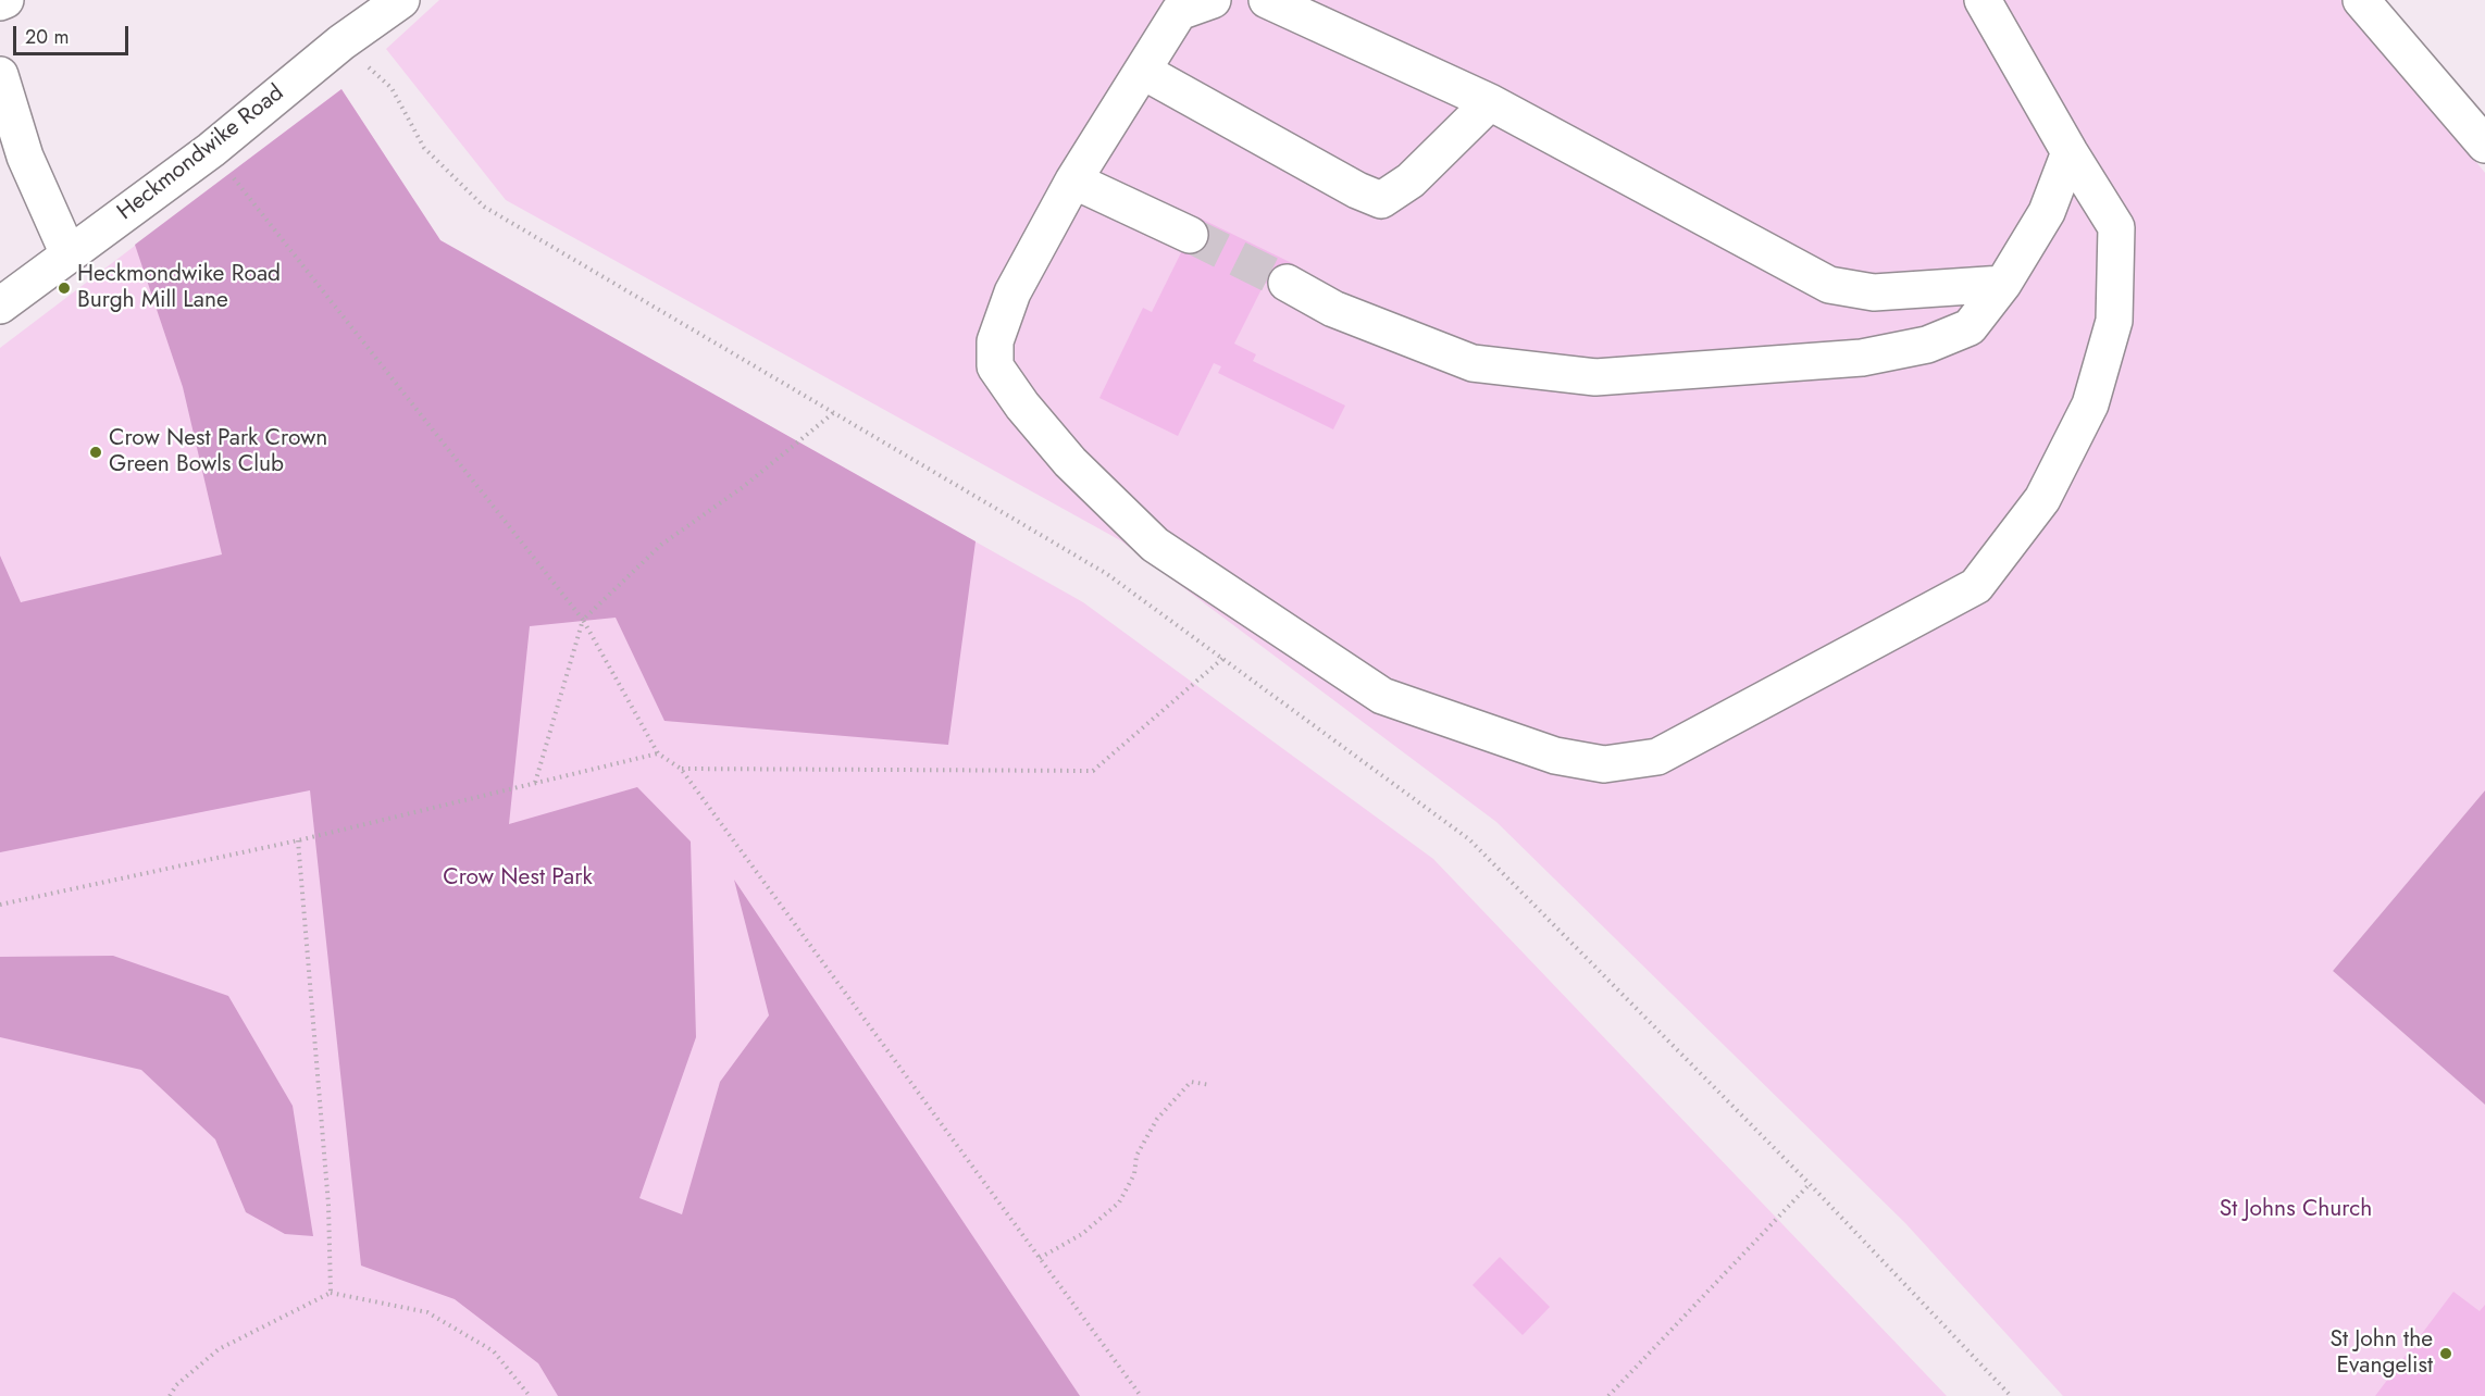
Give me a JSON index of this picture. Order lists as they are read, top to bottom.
{
  "streets": {
    "main road": ["Heckmondwike Road"]
  },
  "parks": ["Crow Nest Park", "St Johns Church"],
  "places": ["Heckmondwike Road Burgh Mill Lane", "Crow Nest Park Crown Green Bowls Club", "St John the Evangelist"],
  "scale_bar": "20 m"
}
